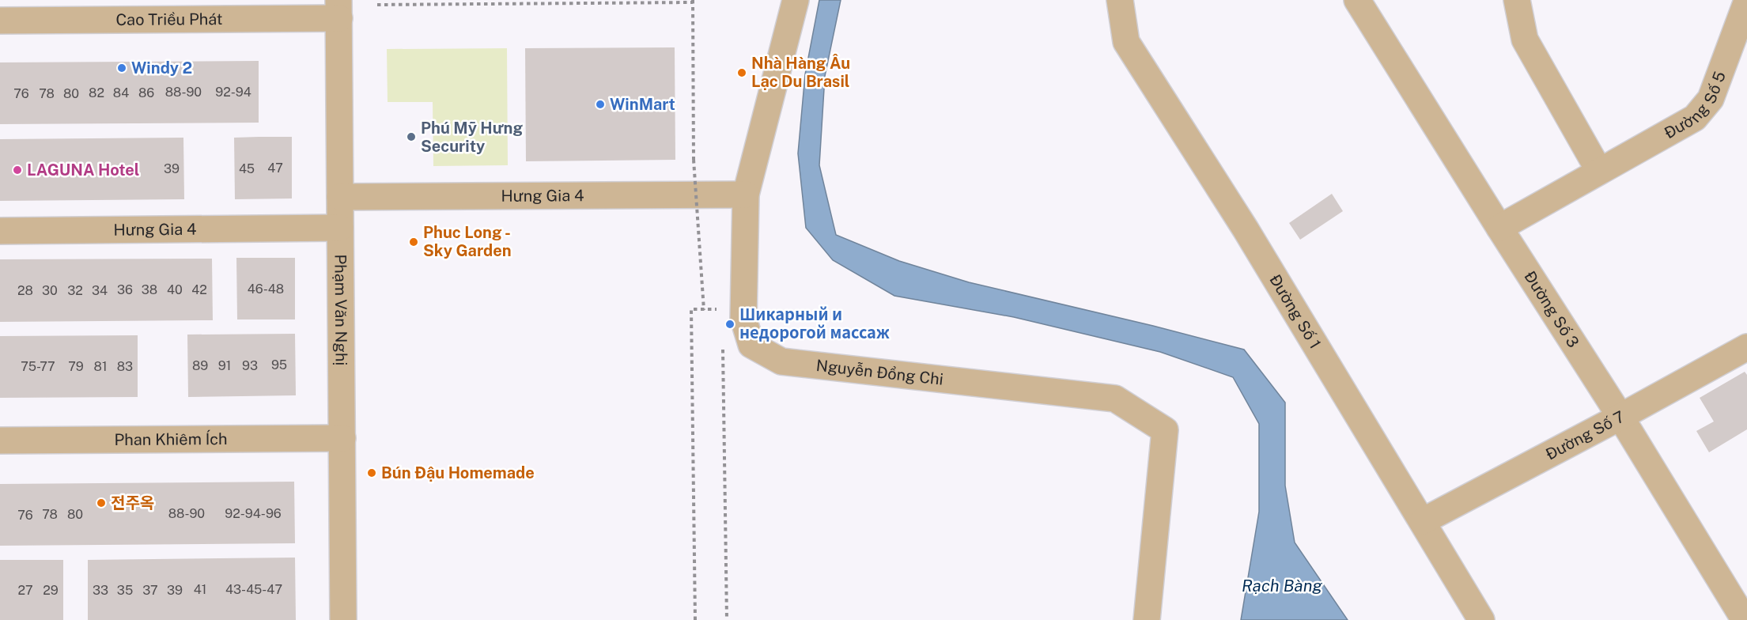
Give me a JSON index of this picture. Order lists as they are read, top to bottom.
{
  "streets": {
    "street": [
      "Cao Triều Phát",
      "Đường Số 5",
      "Hưng Gia 4",
      "Phạm Văn Nghị",
      "Đường Số 3",
      "Đường Số 1",
      "Nguyễn Đổng Chi",
      "Đường Số 7",
      "Phan Khiêm Ích"
    ]
  },
  "crossings": [
    ["Cao Triều Phát", "Phạm Văn Nghị"],
    ["Đường Số 5", "Đường Số 3"],
    ["Hưng Gia 4", "Phạm Văn Nghị"],
    ["Hưng Gia 4", "Nguyễn Đổng Chi"],
    ["Phạm Văn Nghị", "Phan Khiêm Ích"],
    ["Đường Số 3", "Đường Số 7"],
    ["Đường Số 1", "Đường Số 7"]
  ],
  "water": ["Rạch Bàng"],
  "places": [
    "Windy 2",
    "Nhà Hàng Âu Lạc Du Brasil",
    "WinMart",
    "Phú Mỹ Hưng Security",
    "LAGUNA Hotel",
    "Phuc Long - Sky Garden",
    "Шикарный и недорогой массаж",
    "Bún Đậu Homemade",
    "전주옥"
  ],
  "house_numbers": [
    "88-90",
    "92-94",
    "82",
    "84",
    "86",
    "76",
    "78",
    "80",
    "47",
    "39",
    "45",
    "46-48",
    "36",
    "38",
    "40",
    "42",
    "28",
    "30",
    "32",
    "34",
    "95",
    "89",
    "91",
    "93",
    "75-77",
    "79",
    "81",
    "83",
    "88-90",
    "92-94-96",
    "78",
    "80",
    "76",
    "41",
    "43-45-47",
    "27",
    "29",
    "33",
    "35",
    "37",
    "39"
  ]
}
